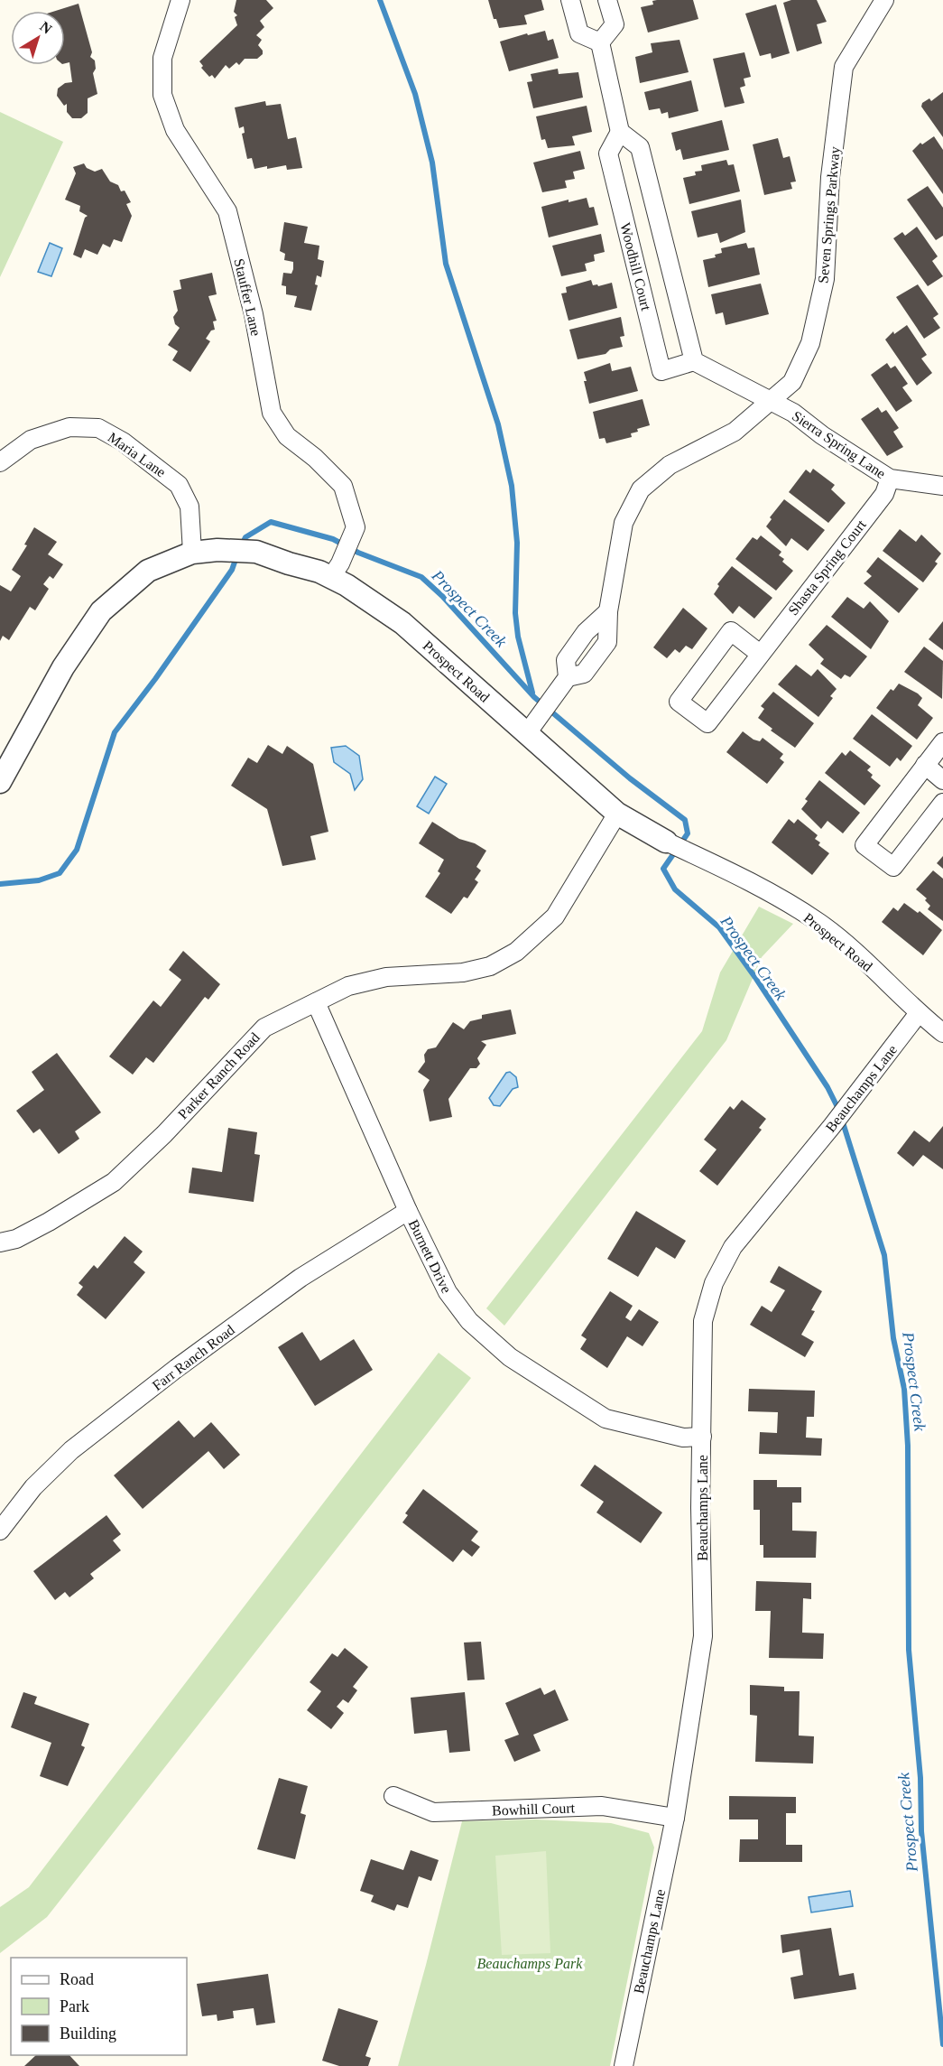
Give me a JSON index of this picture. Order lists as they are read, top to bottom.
{
  "streets": {
    "street": [
      "Seven Springs Parkway",
      "Woodhill Court",
      "Stauffer Lane",
      "Sierra Spring Lane",
      "Maria Lane",
      "Shasta Spring Court",
      "Prospect Road",
      "Parker Ranch Road",
      "Beauchamps Lane",
      "Burnett Drive",
      "Farr Ranch Road",
      "Bowhill Court"
    ]
  },
  "crossings": [
    ["Seven Springs Parkway", "Sierra Spring Lane"],
    ["Seven Springs Parkway", "Prospect Road"],
    ["Stauffer Lane", "Prospect Road"],
    ["Sierra Spring Lane", "Shasta Spring Court"],
    ["Maria Lane", "Prospect Road"],
    ["Prospect Road", "Parker Ranch Road"],
    ["Prospect Road", "Beauchamps Lane"],
    ["Parker Ranch Road", "Burnett Drive"],
    ["Beauchamps Lane", "Burnett Drive"],
    ["Beauchamps Lane", "Bowhill Court"],
    ["Burnett Drive", "Farr Ranch Road"]
  ],
  "water": ["Prospect Creek"],
  "parks": ["Beauchamps Park"],
  "legend": ["Road", "Park", "Building"],
  "north": "top right"
}
